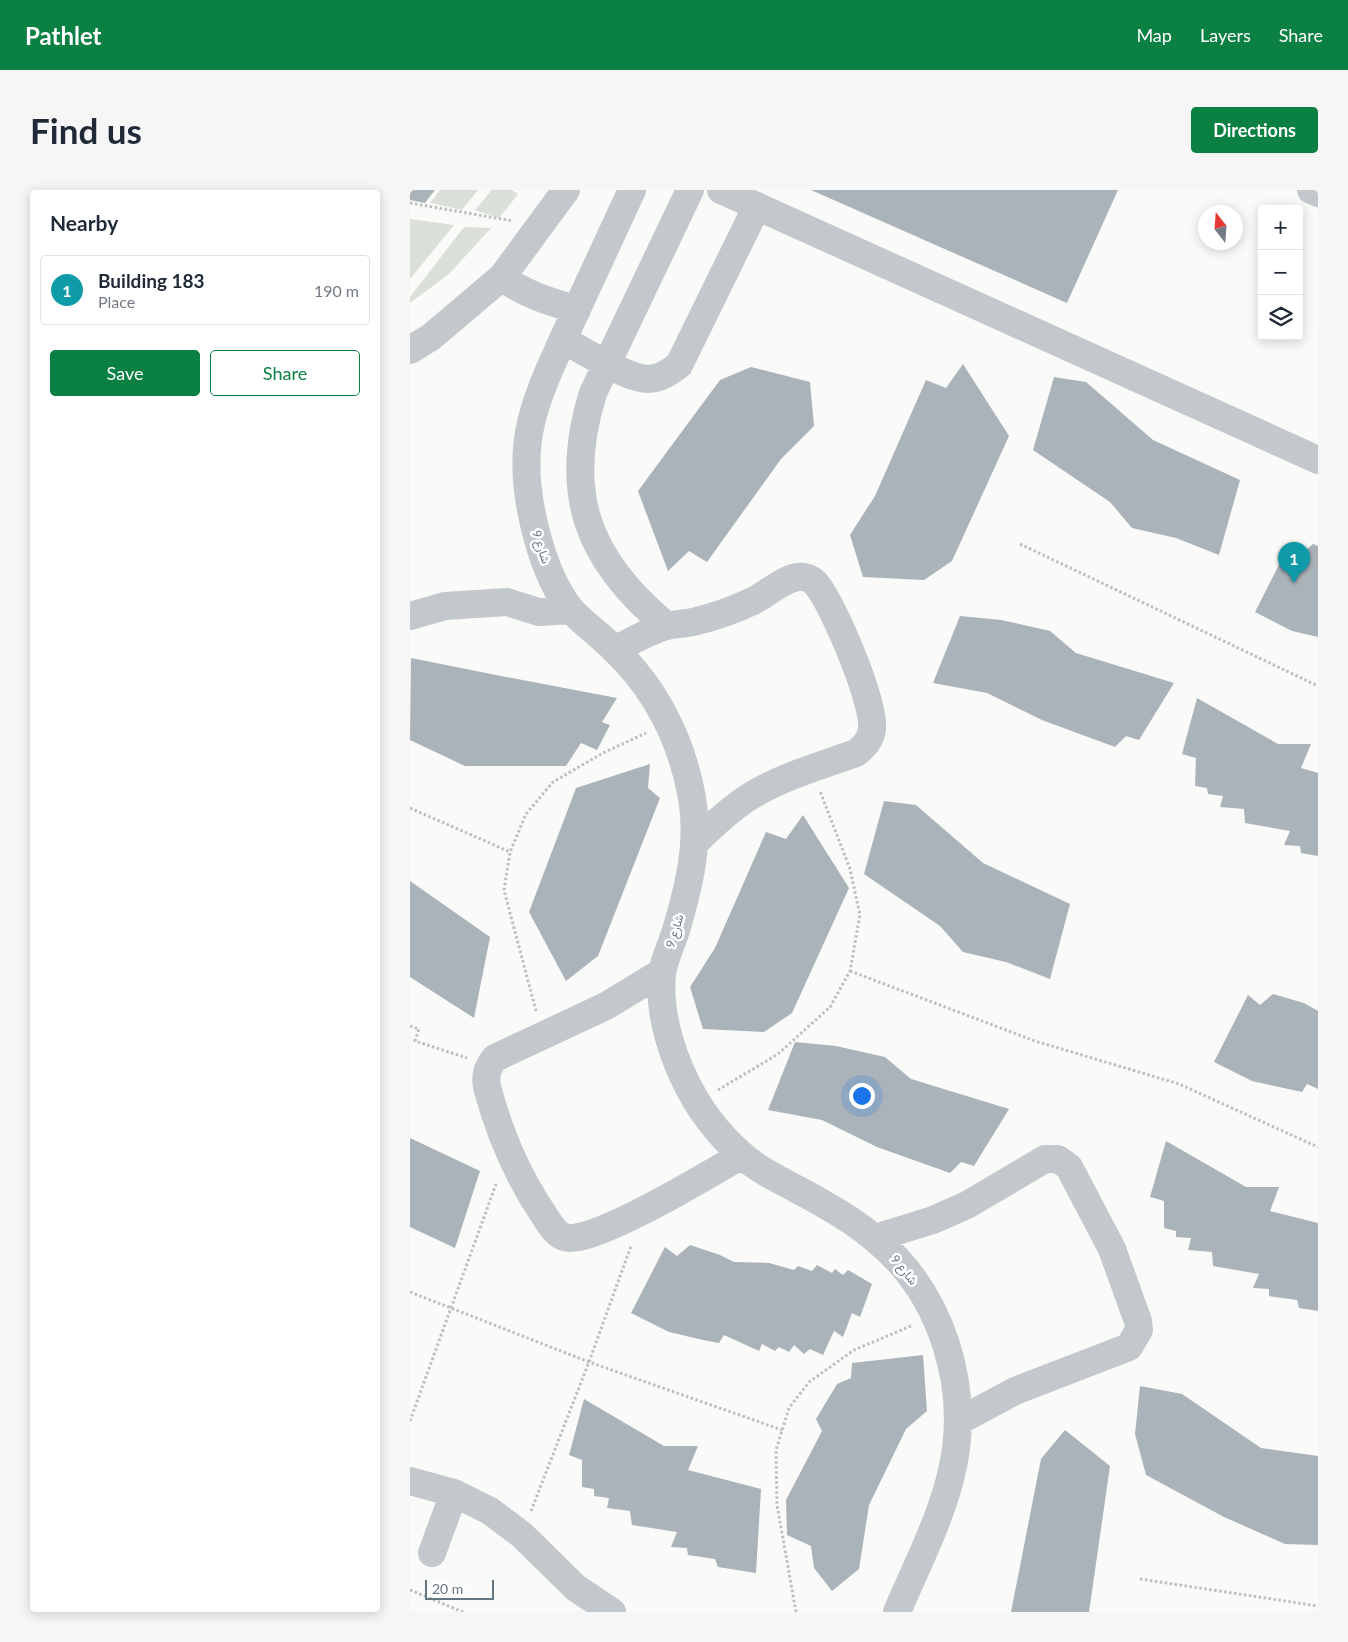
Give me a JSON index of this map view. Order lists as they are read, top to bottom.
{
  "streets": {
    "street": ["شارع 9"]
  },
  "scale_bar": "20 m",
  "north": "top",
  "page": {
    "header": "Pathlet",
    "nav": ["Map", "Layers", "Share"],
    "buttons": [
      "Directions",
      ["Save", "Share"]
    ],
    "title": "Find us",
    "heading": "Nearby",
    "map_buttons": ["+", "−"],
    "list": [
      {
        "mark": "1",
        "name": "Building 183",
        "note": "Place",
        "value": "190 m"
      }
    ],
    "pins": "1",
    "scale": "20 m"
  }
}
